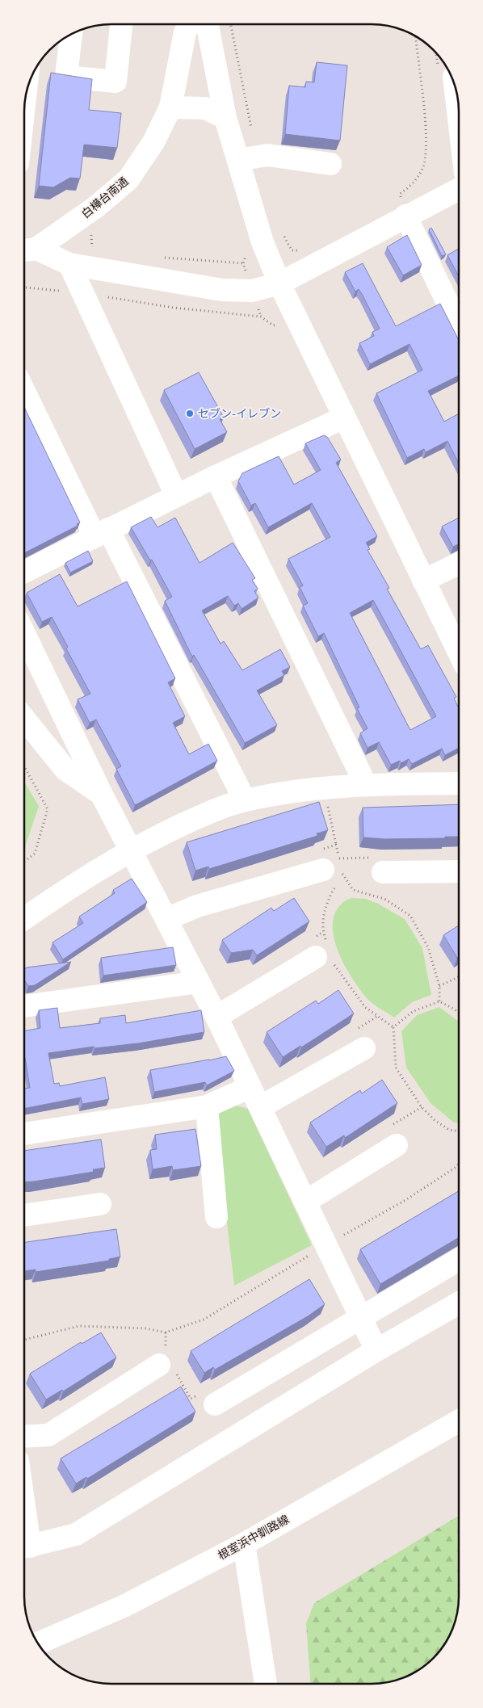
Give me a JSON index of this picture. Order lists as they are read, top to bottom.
{
  "streets": {
    "street": ["白樺台南通", "根室浜中釧路線"]
  },
  "places": ["セブン-イレブン"]
}
